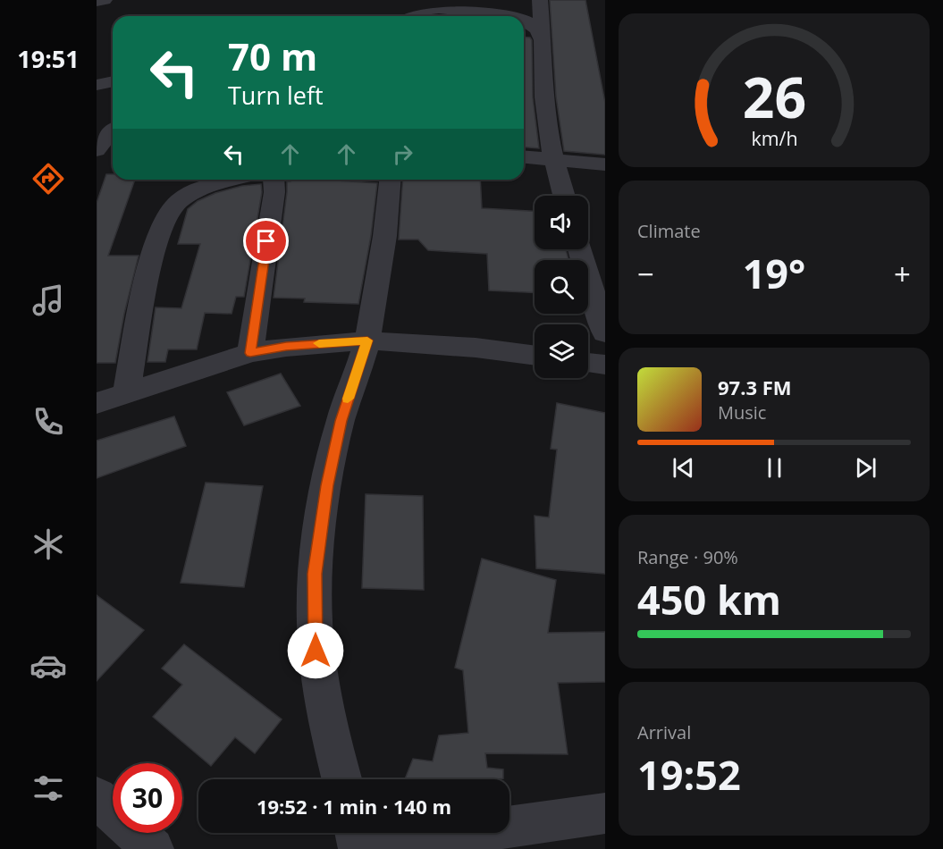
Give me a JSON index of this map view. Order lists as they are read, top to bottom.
{
  "page": {
    "tabs": "19:51",
    "turn": ["70 m", "Turn left"],
    "tile": [
      "Climate",
      ["Range · 90%", "450 km"],
      ["Arrival", "19:52"]
    ],
    "heat": ["−", "19°", "+"],
    "song": ["97.3 FM", "Music"],
    "limit": "30",
    "trip": "19:52 · 1 min · 140 m",
    "gauge": ["26", "km/h"]
  }
}
